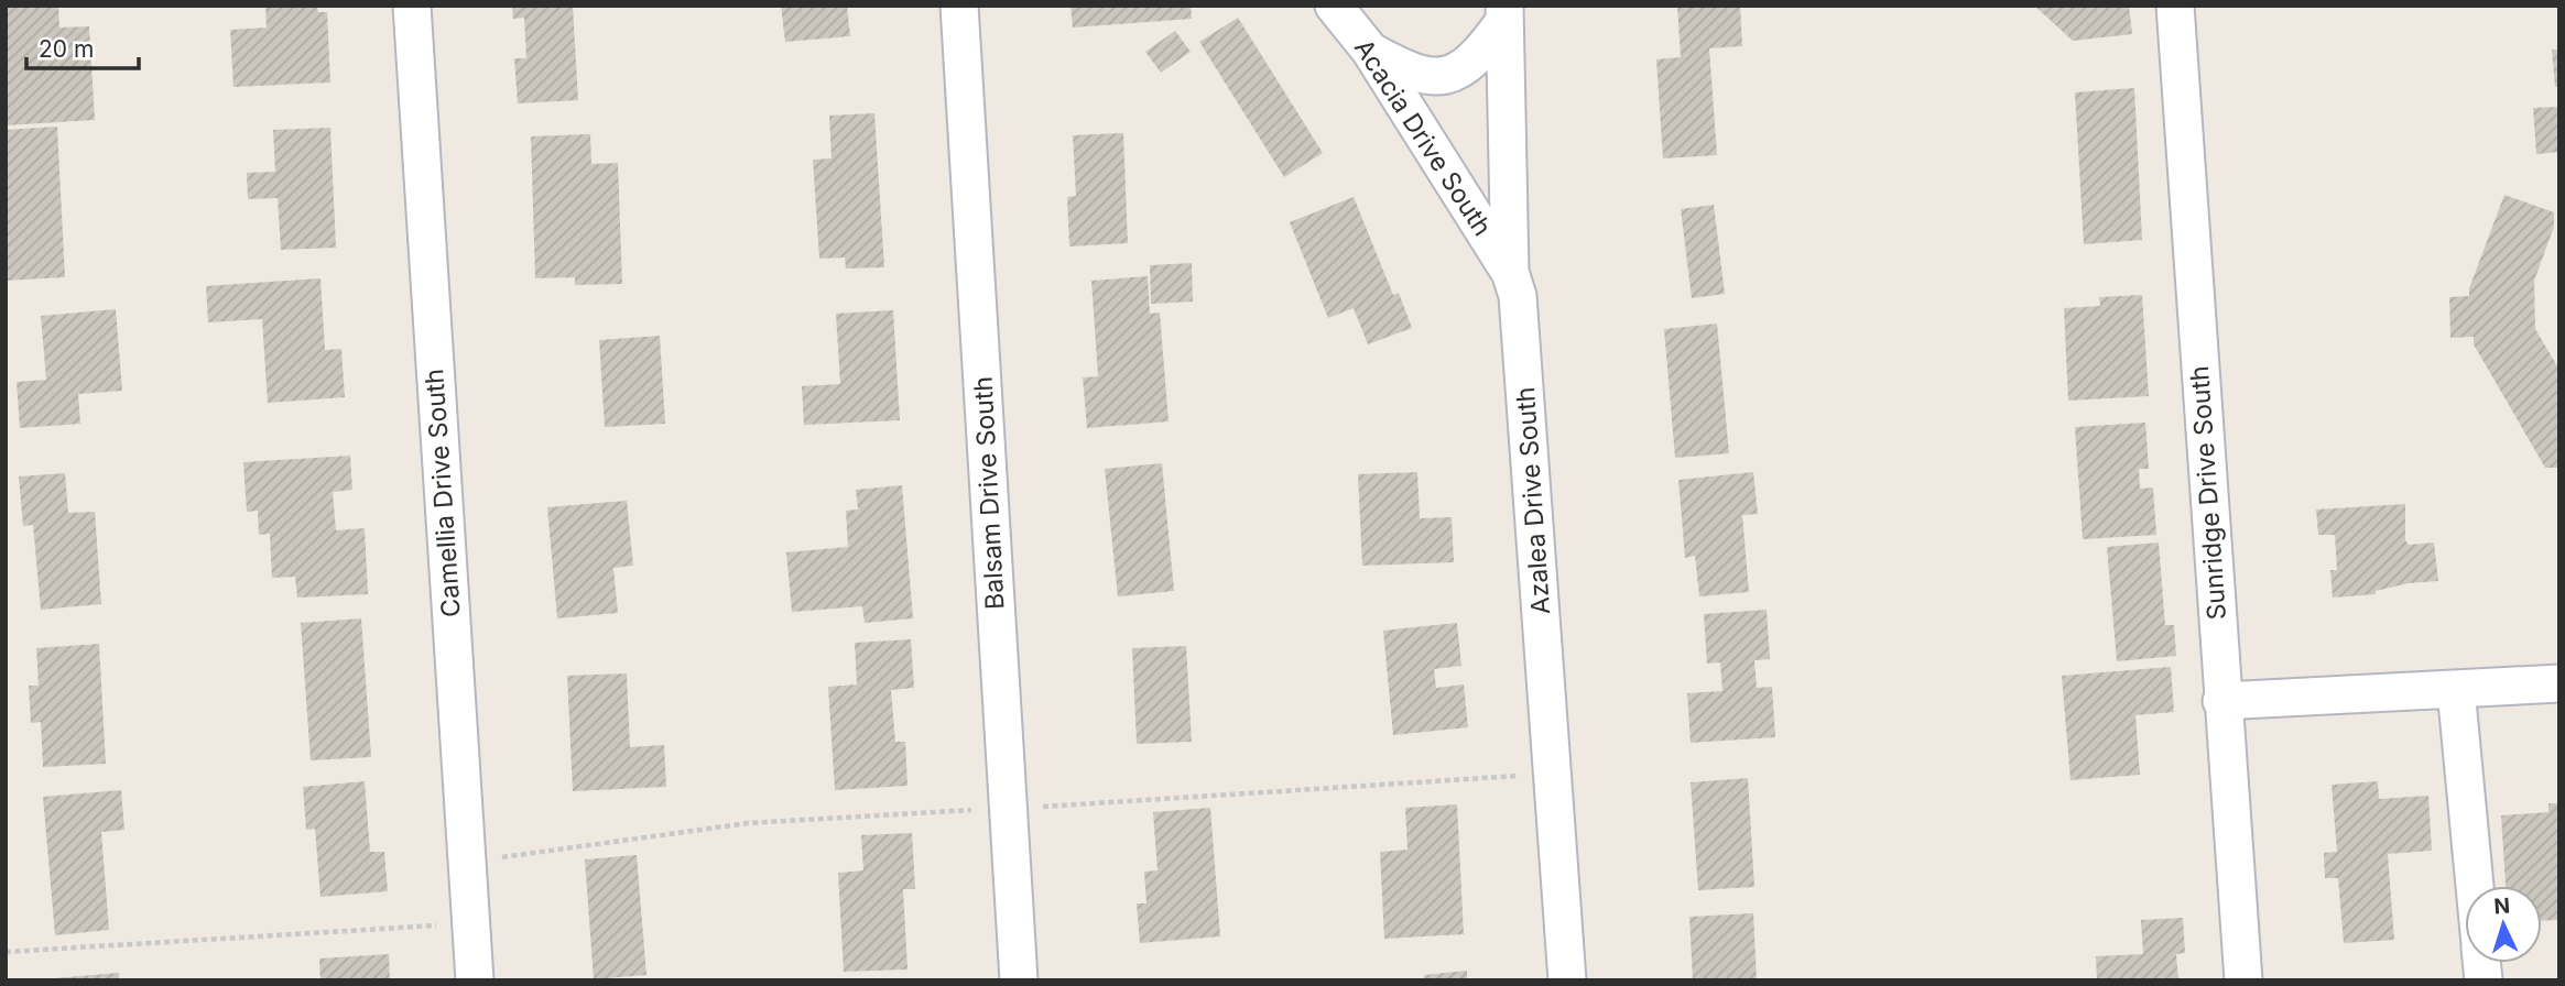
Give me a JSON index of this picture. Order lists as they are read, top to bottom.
{
  "streets": {
    "street": [
      "Acacia Drive South",
      "Camellia Drive South",
      "Balsam Drive South",
      "Sunridge Drive South",
      "Azalea Drive South"
    ]
  },
  "crossings": [
    ["Acacia Drive South", "Azalea Drive South"]
  ],
  "scale_bar": "20 m",
  "north": "top"
}
